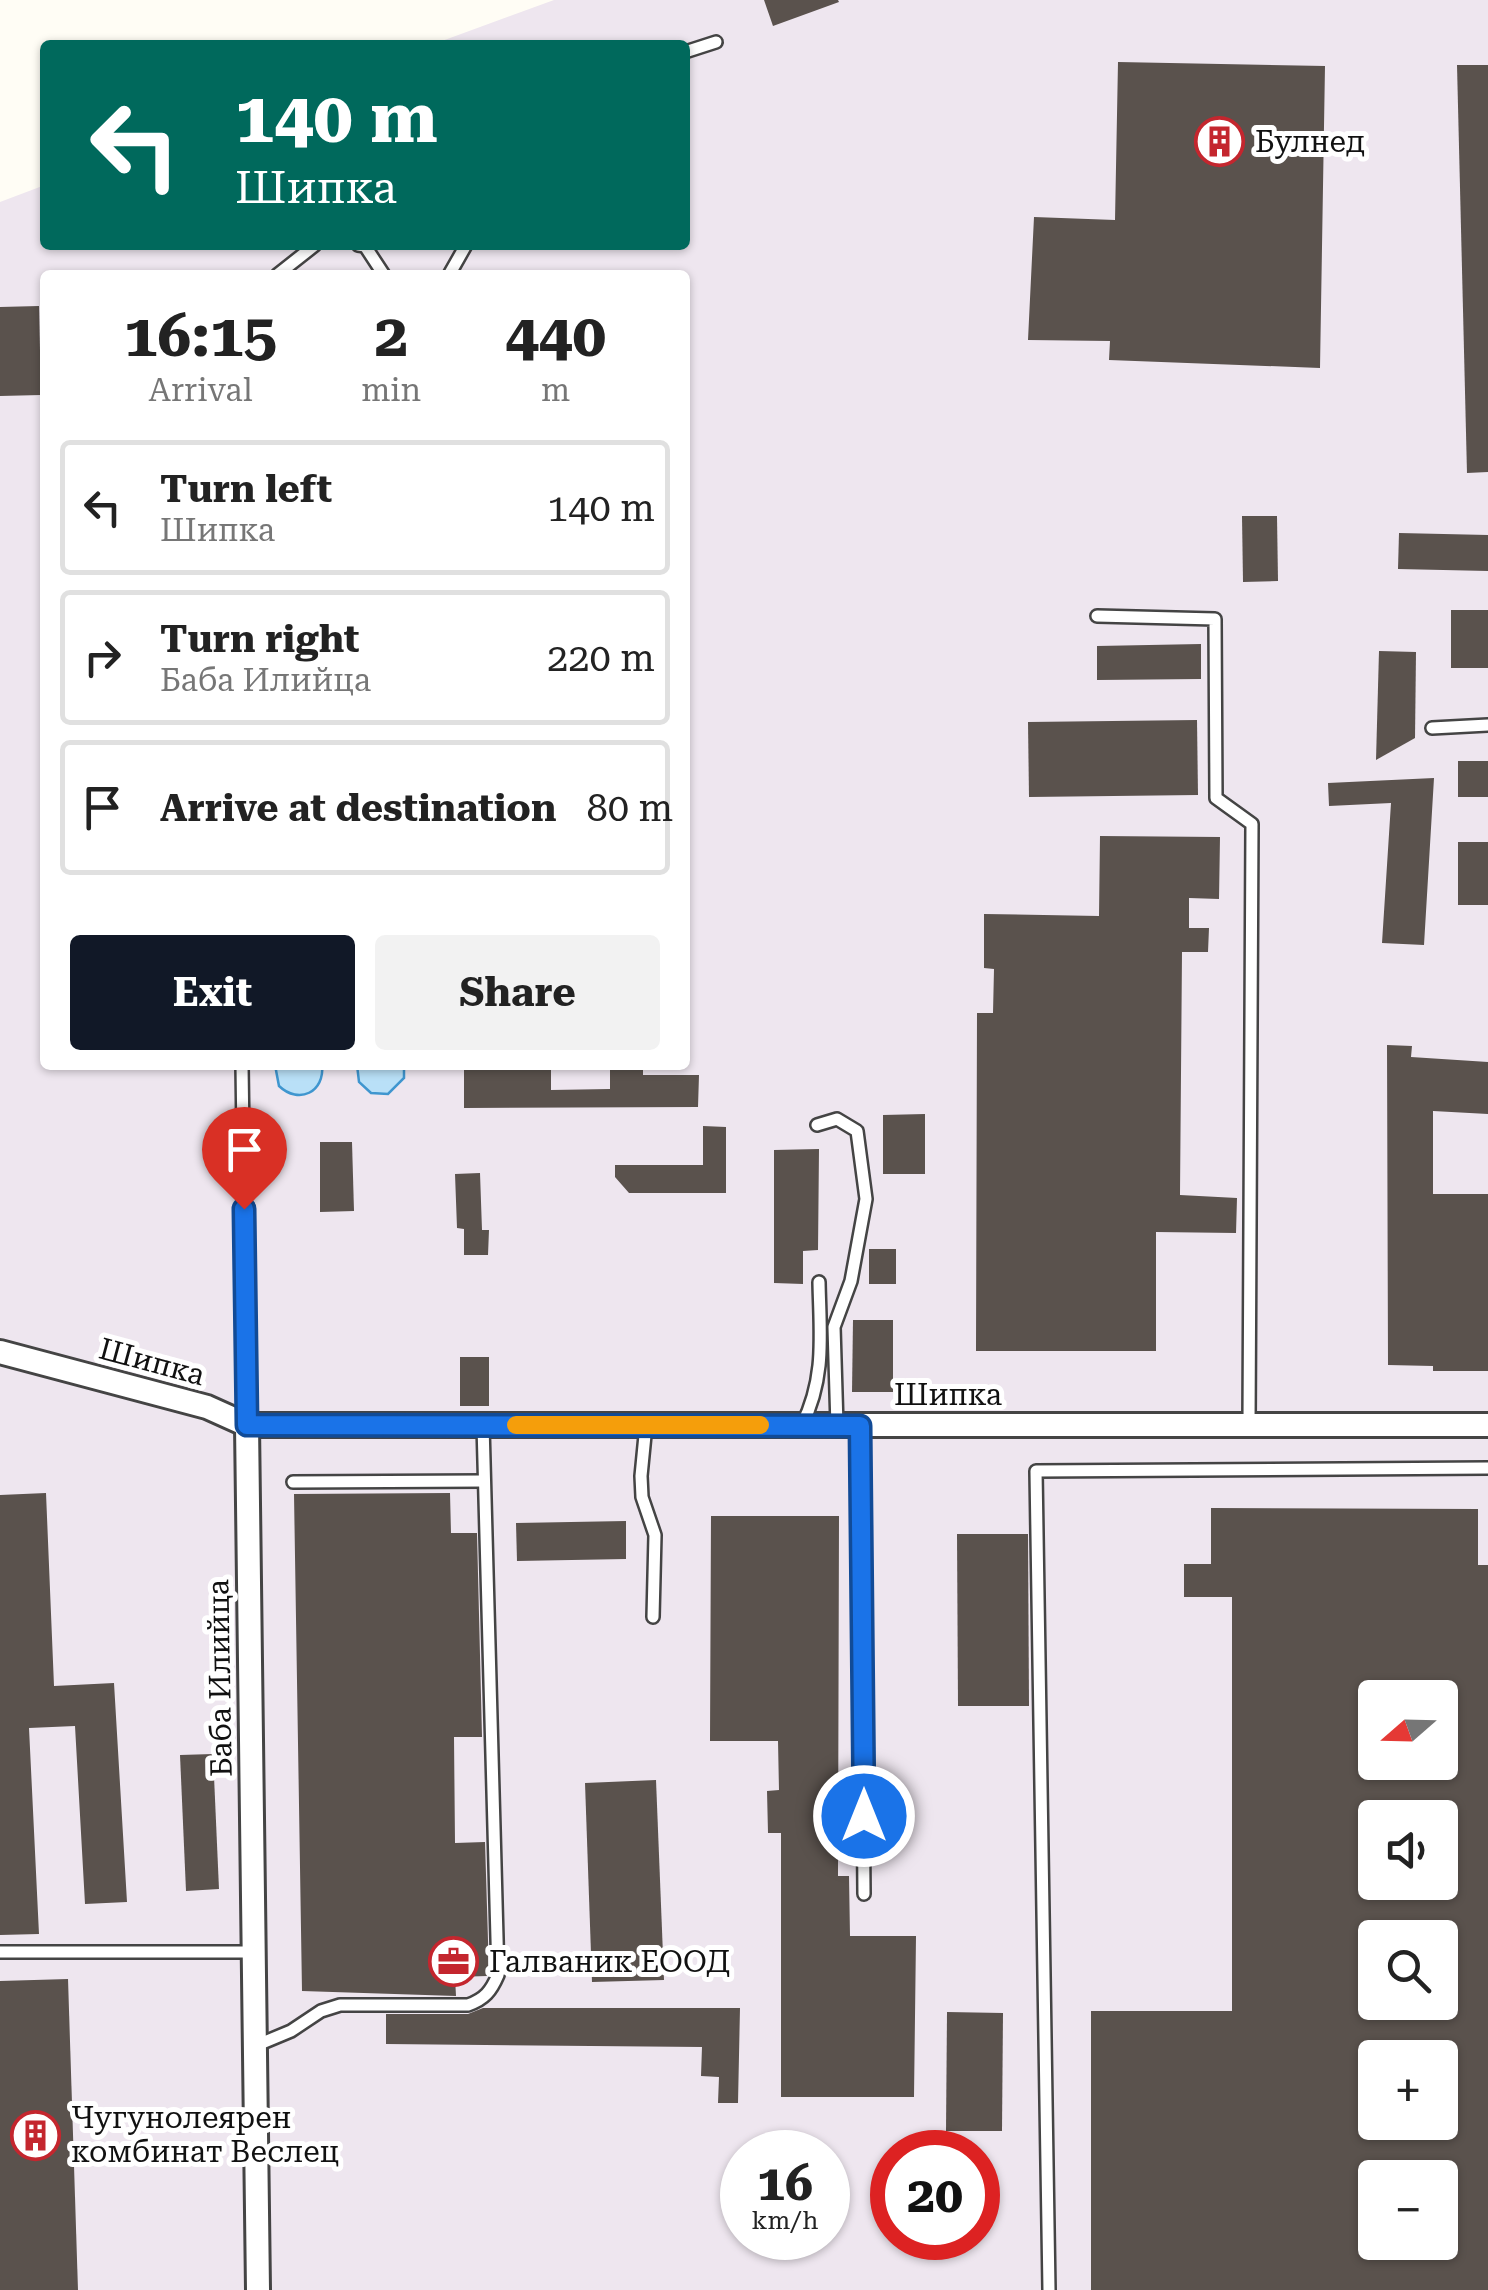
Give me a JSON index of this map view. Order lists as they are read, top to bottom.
{
  "streets": {
    "street": ["Шипка", "Баба Илийца"]
  },
  "crossings": [
    ["Шипка", "Баба Илийца"]
  ],
  "places": {
    "building": ["Булнед", "Чугунолеярен комбинат Веслец"],
    "office": ["Галваник ЕООД"]
  },
  "north": "left",
  "page": {
    "turn": ["140 m", "Шипка"],
    "eta": [
      "16:15",
      "Arrival",
      "2",
      "min",
      "440",
      "m"
    ],
    "list": [
      {
        "name": "Turn left",
        "note": "Шипка",
        "value": "140 m"
      },
      {
        "name": "Turn right",
        "note": "Баба Илийца",
        "value": "220 m"
      },
      {
        "name": "Arrive at destination",
        "value": "80 m"
      }
    ],
    "buttons": ["Exit", "Share"],
    "map_buttons": ["+", "−"],
    "speed": "16 km/h",
    "limit": "20"
  }
}
